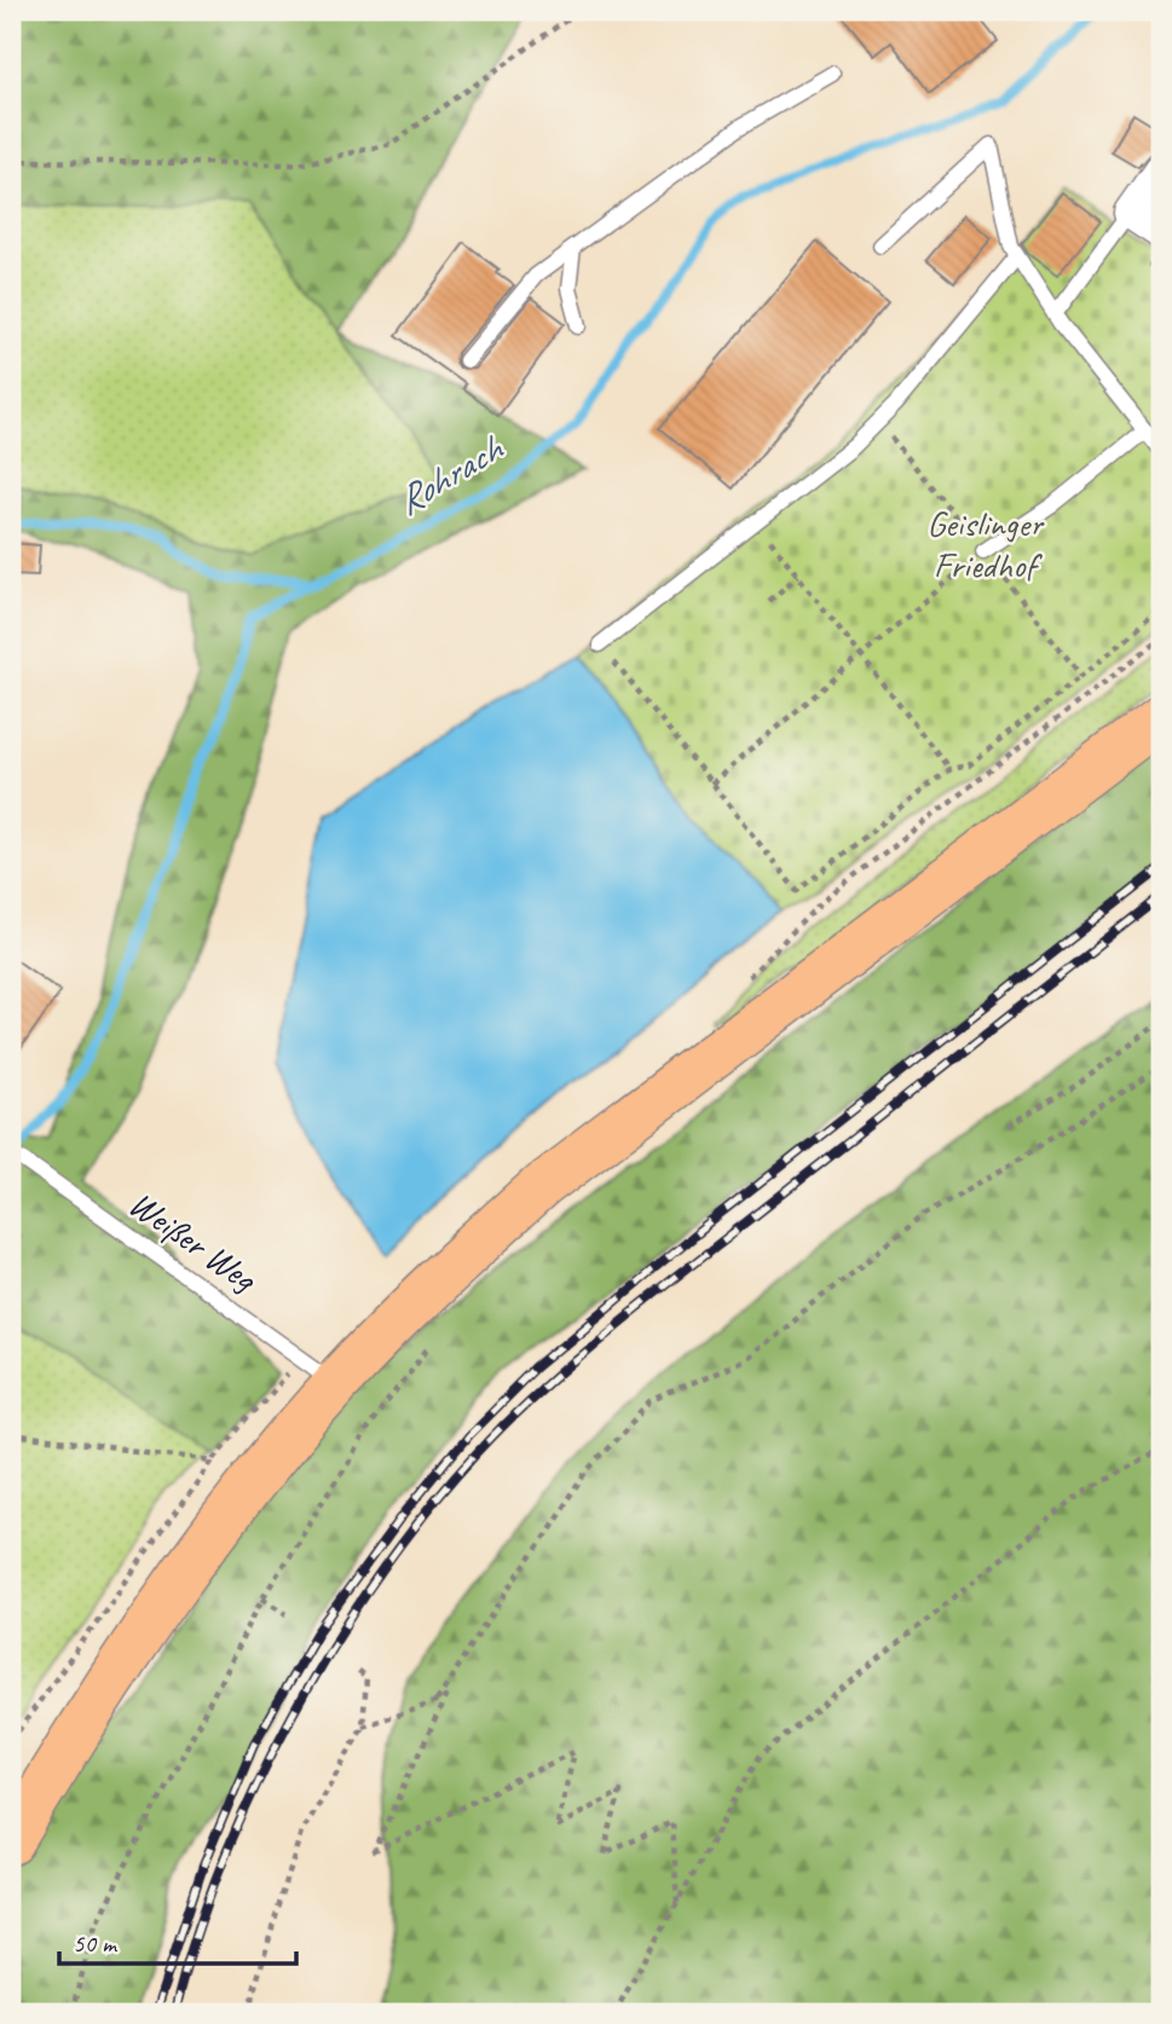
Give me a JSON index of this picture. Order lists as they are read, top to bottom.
{
  "streets": {
    "lane": ["Weißer Weg"]
  },
  "water": ["Rohrach"],
  "parks": ["Geislinger Friedhof"],
  "scale_bar": "50 m"
}
